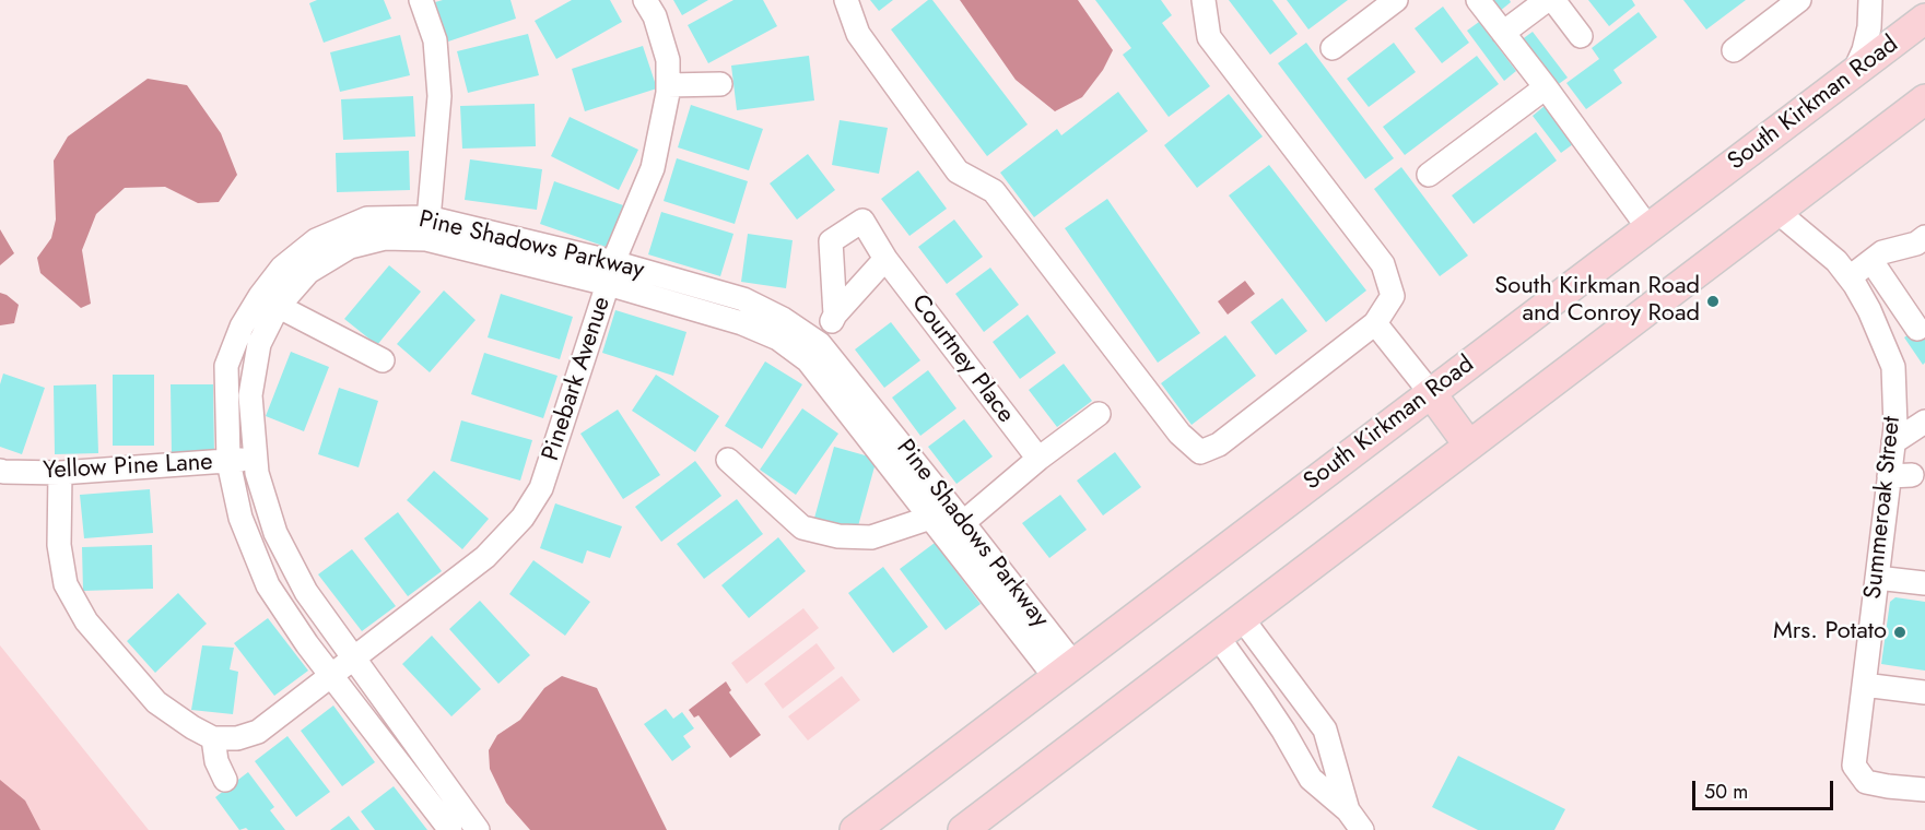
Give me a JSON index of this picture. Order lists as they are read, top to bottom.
{
  "streets": {
    "main road": ["South Kirkman Road"],
    "street": [
      "Pine Shadows Parkway",
      "Courtney Place",
      "Pinebark Avenue",
      "Yellow Pine Lane",
      "Summeroak Street"
    ]
  },
  "crossings": [
    ["South Kirkman Road", "Pine Shadows Parkway"],
    ["Pine Shadows Parkway", "Pinebark Avenue"],
    ["Pine Shadows Parkway", "Yellow Pine Lane"]
  ],
  "places": ["South Kirkman Road and Conroy Road", "Mrs. Potato"],
  "scale_bar": "50 m"
}
